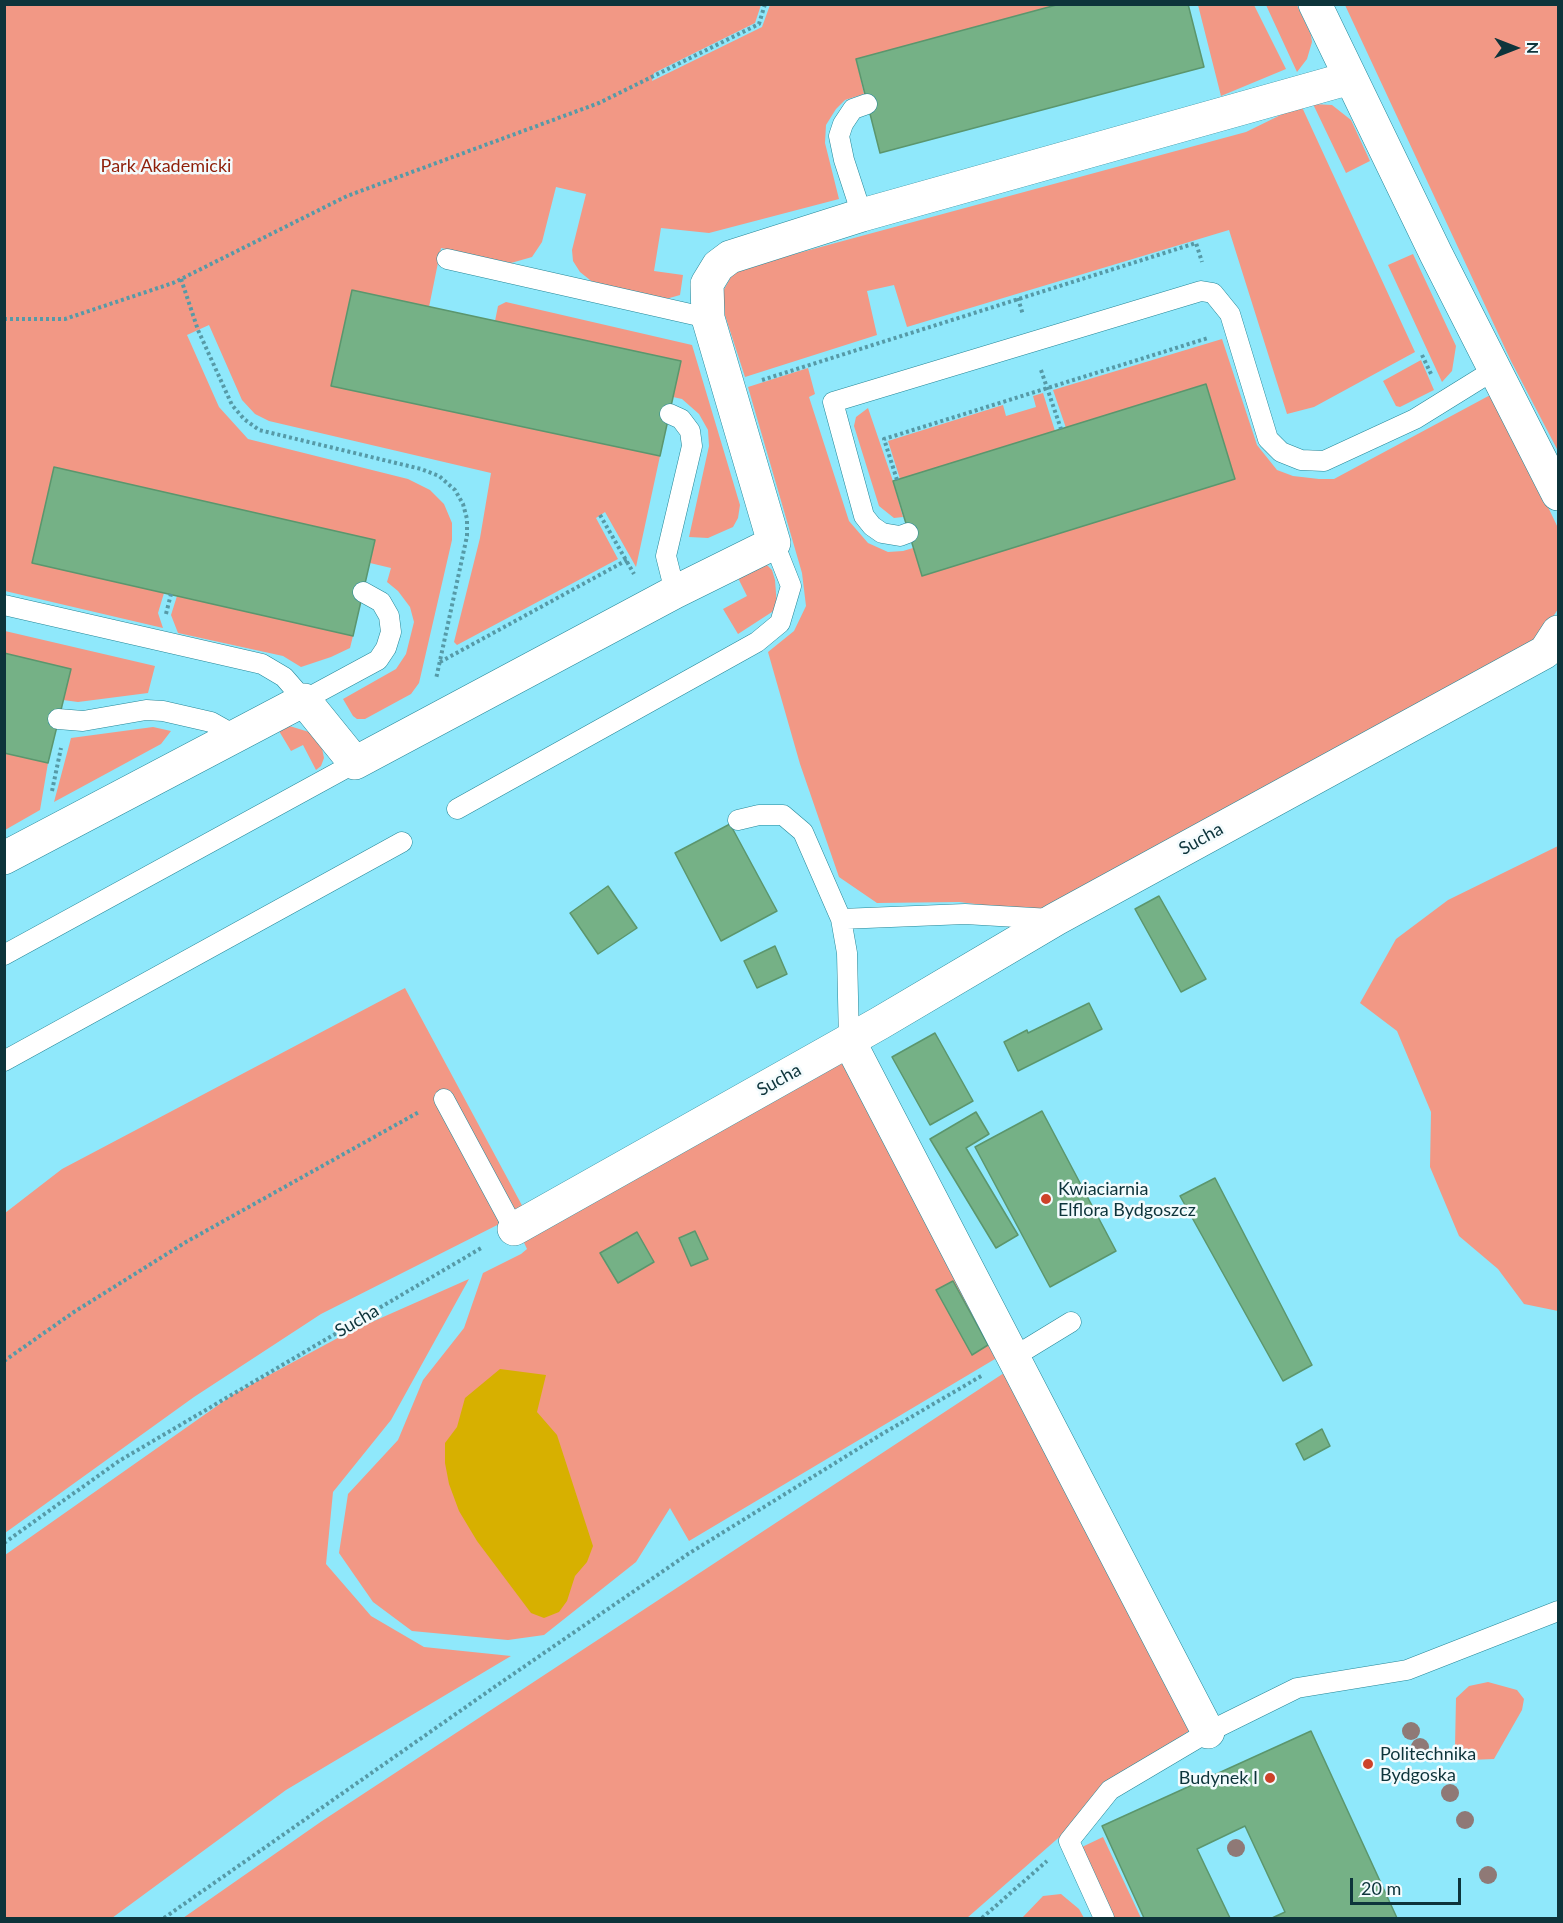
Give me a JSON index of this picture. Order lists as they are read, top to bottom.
{
  "streets": {
    "street": ["Sucha"]
  },
  "parks": ["Park Akademicki"],
  "places": ["Kwiaciarnia Elflora Bydgoszcz", "Politechnika Bydgoska", "Budynek I"],
  "scale_bar": "20 m",
  "north": "right"
}
